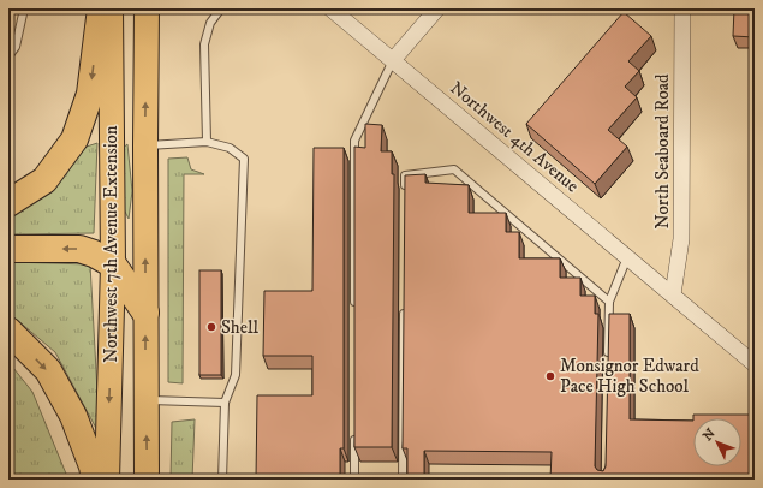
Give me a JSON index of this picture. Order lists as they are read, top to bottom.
{
  "streets": {
    "main road": ["Northwest 7th Avenue Extension"],
    "street": ["Northwest 4th Avenue", "North Seaboard Road"]
  },
  "crossings": [
    ["Northwest 4th Avenue", "North Seaboard Road"]
  ],
  "places": ["Shell", "Monsignor Edward Pace High School"],
  "north": "top left"
}
